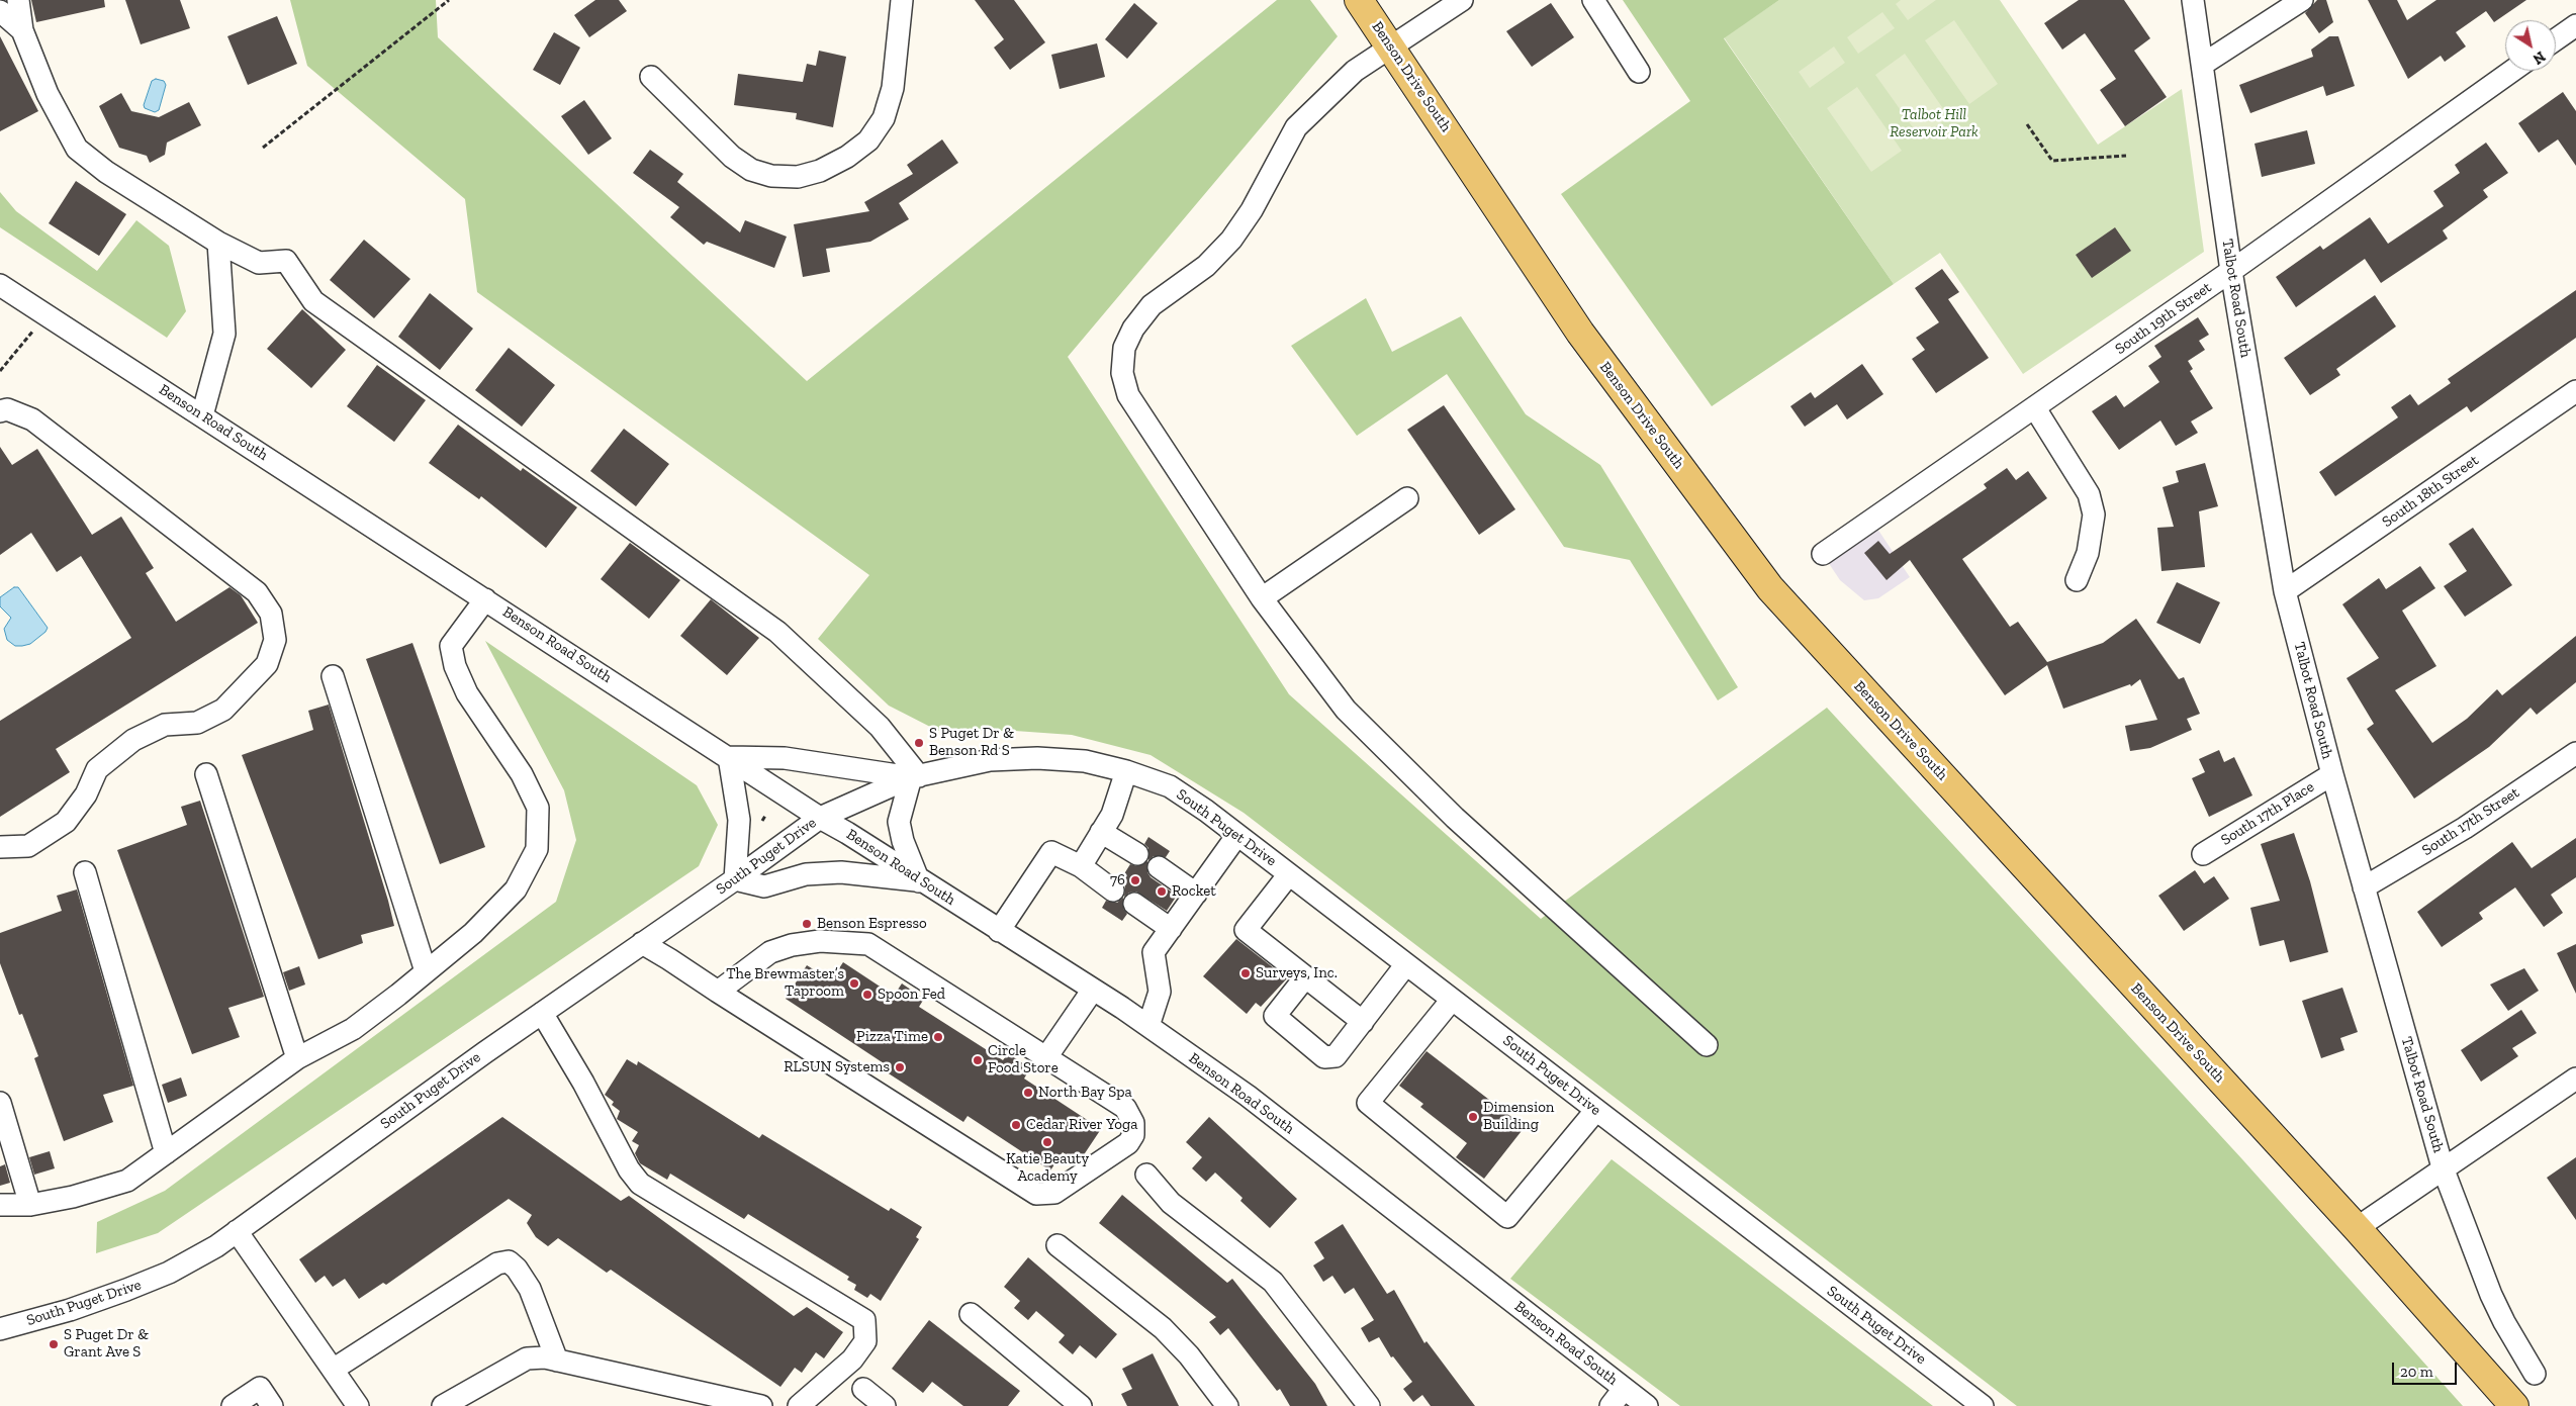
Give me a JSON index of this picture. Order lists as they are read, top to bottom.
{
  "streets": {
    "main road": ["Benson Drive South"],
    "street": [
      "Talbot Road South",
      "South 19th Street",
      "Benson Road South",
      "South 18th Street",
      "South 17th Place",
      "South 17th Street",
      "South Puget Drive"
    ]
  },
  "crossings": [
    ["Talbot Road South", "South 19th Street"],
    ["Talbot Road South", "South 18th Street"],
    ["Talbot Road South", "South 17th Place"],
    ["Talbot Road South", "South 17th Street"],
    ["Benson Road South", "South Puget Drive"]
  ],
  "parks": ["Talbot Hill Reservoir Park"],
  "places": [
    "S Puget Dr & Benson Rd S",
    "76",
    "Rocket",
    "Benson Espresso",
    "Surveys, Inc.",
    "The Brewmaster’s Taproom",
    "Spoon Fed",
    "Pizza Time",
    "Circle Food Store",
    "RLSUN Systems",
    "North Bay Spa",
    "Dimension Building",
    "Cedar River Yoga",
    "Katie Beauty Academy",
    "S Puget Dr & Grant Ave S"
  ],
  "scale_bar": "20 m",
  "north": "bottom right"
}
